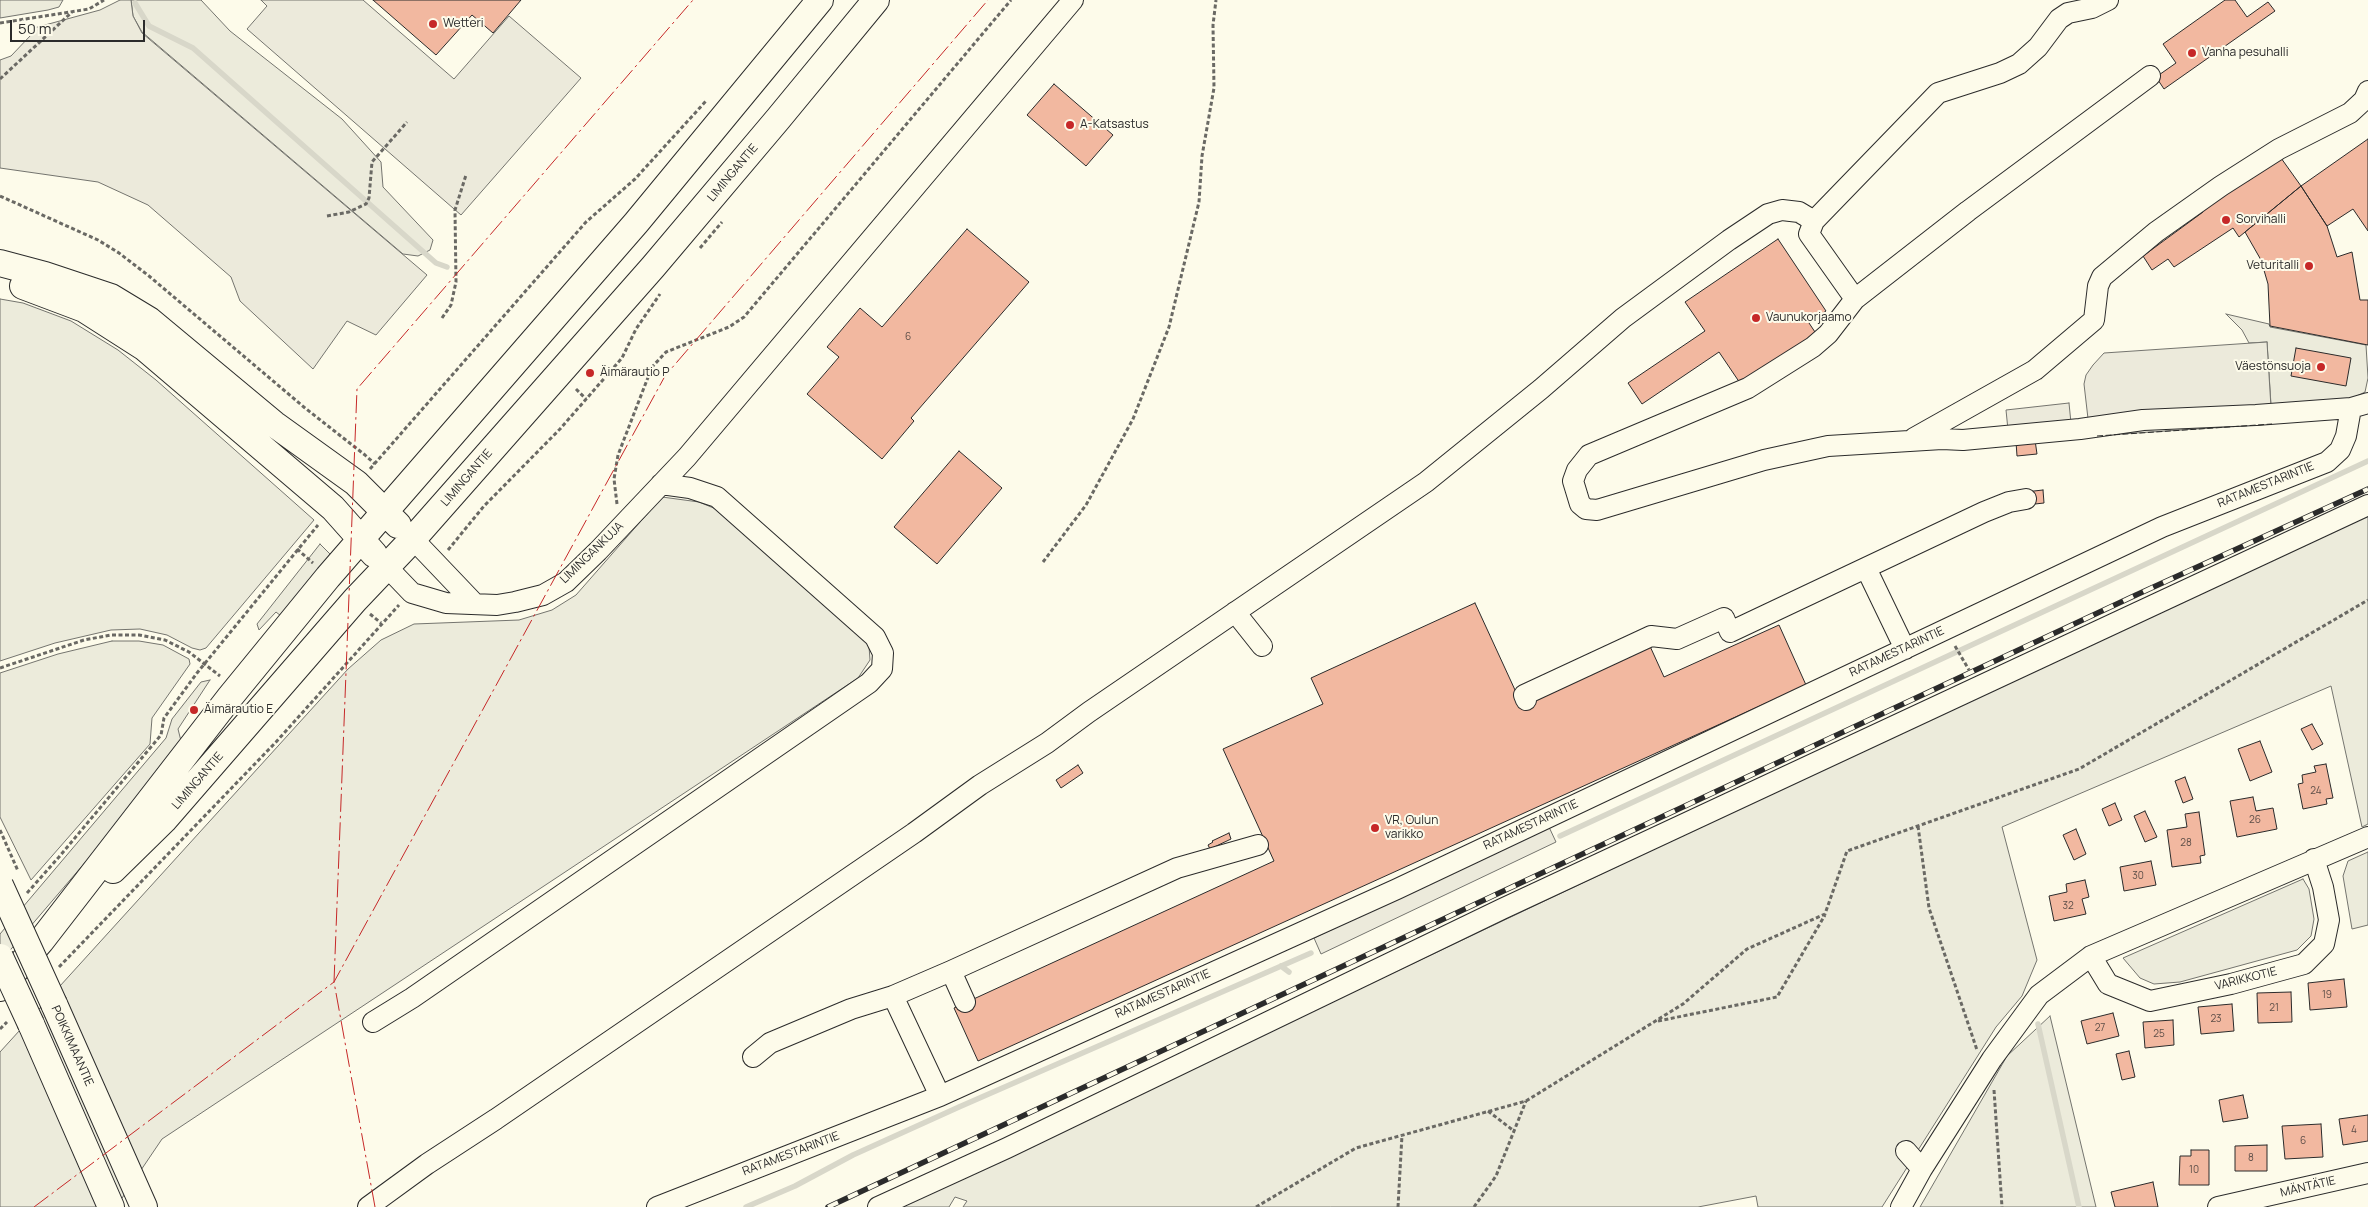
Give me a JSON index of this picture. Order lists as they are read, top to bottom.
{
  "streets": {
    "main road": ["LIMINGANTIE", "POIKKIMAANTIE"],
    "street": [
      "RATAMESTARINTIE",
      "LIMINGANKUJA",
      "VARIKKOTIE",
      "MÄNTÄTIE"
    ]
  },
  "crossings": [
    ["LIMINGANTIE", "LIMINGANKUJA"]
  ],
  "places": [
    "Wetteri",
    "Vanha pesuhalli",
    "A-Katsastus",
    "Sorvihalli",
    "Veturitalli",
    "Vaunukorjaamo",
    "Väestönsuoja",
    "Äimärautio P",
    "Äimärautio E",
    "VR, Oulun varikko"
  ],
  "house_numbers": [
    "6",
    "24",
    "26",
    "28",
    "30",
    "32",
    "19",
    "21",
    "23",
    "27",
    "25",
    "4",
    "6",
    "8",
    "10"
  ],
  "scale_bar": "50 m"
}
